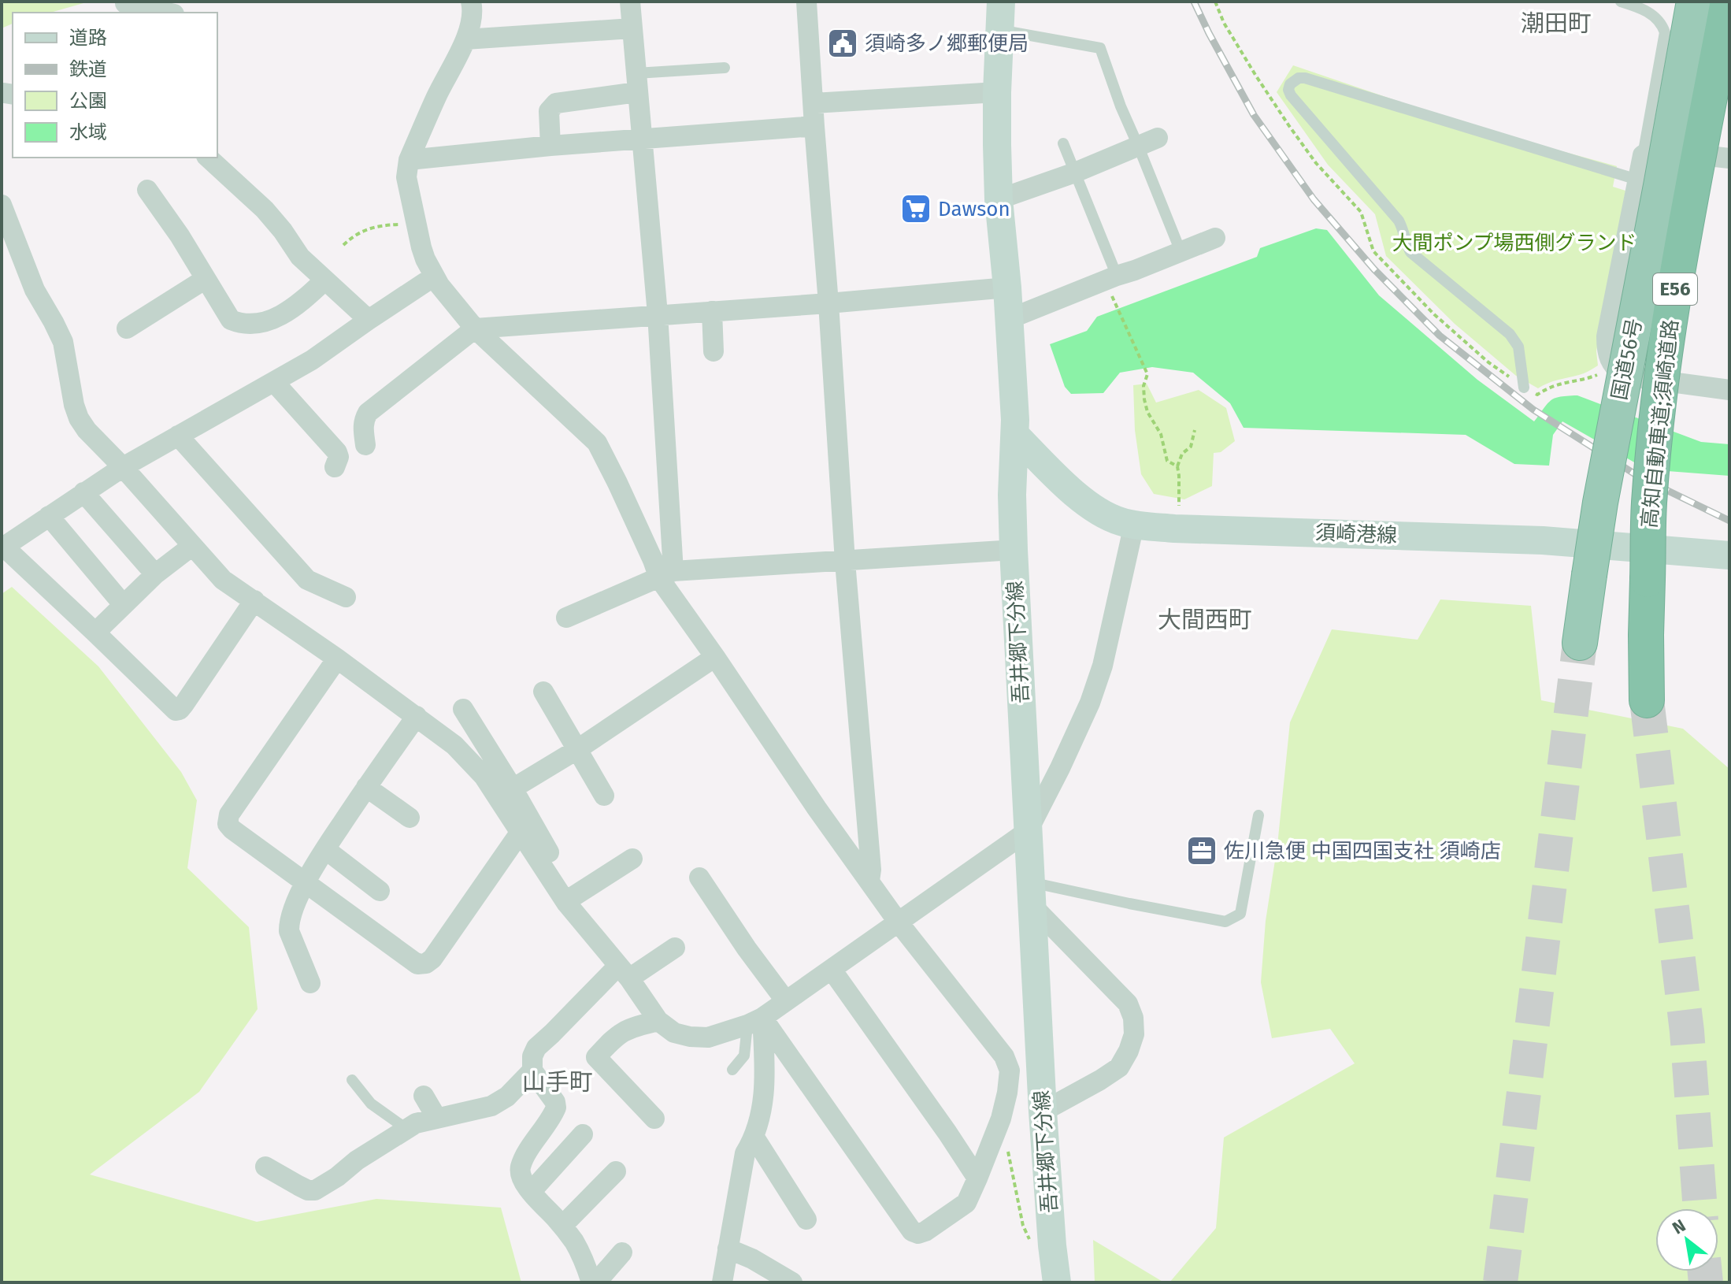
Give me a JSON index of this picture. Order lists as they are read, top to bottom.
{
  "streets": {
    "highway": ["E56", "国道56号", "高知自動車道;須崎道路"],
    "main road": ["須崎港線", "吾井郷下分線"]
  },
  "crossings": [
    ["須崎港線", "吾井郷下分線"]
  ],
  "districts": ["潮田町", "大間西町", "山手町"],
  "parks": ["大間ポンプ場西側グランド"],
  "places": {
    "public building": ["須崎多ノ郷郵便局"],
    "supermarket": ["Dawson"],
    "office": ["佐川急便 中国四国支社 須崎店"]
  },
  "legend": [
    "道路",
    "鉄道",
    "公園",
    "水域"
  ],
  "north": "top left"
}
